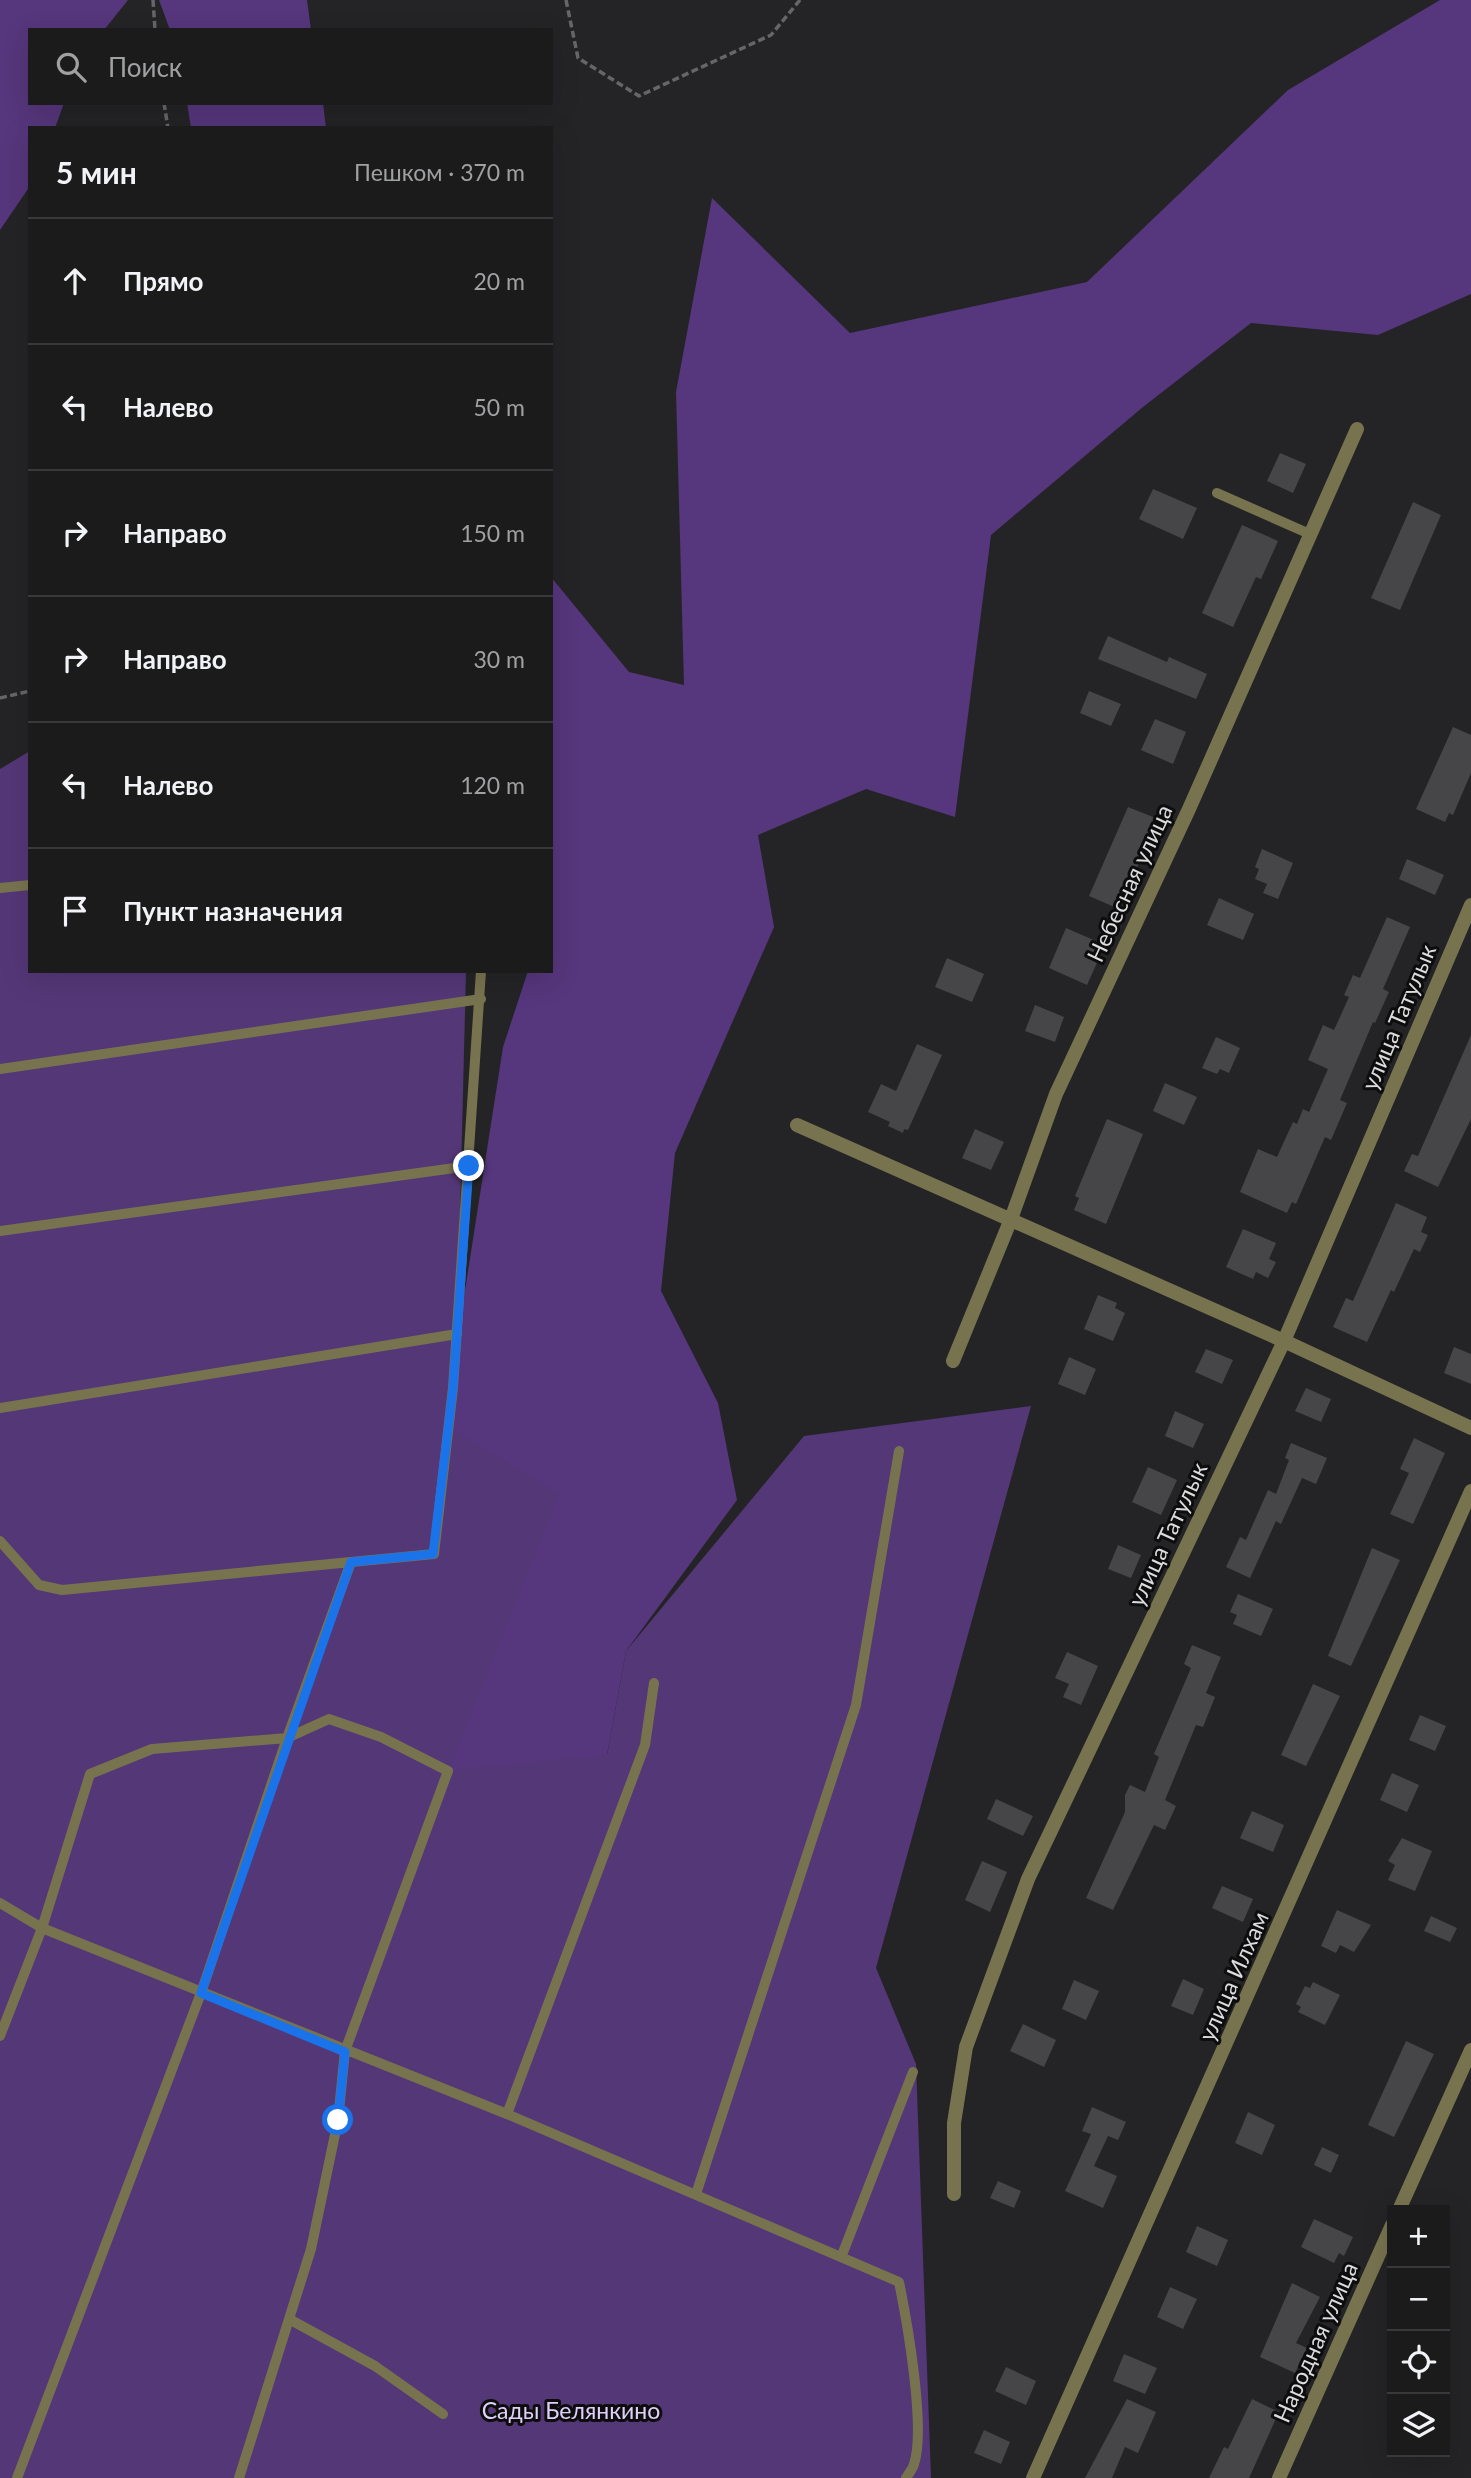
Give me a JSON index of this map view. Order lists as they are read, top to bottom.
{
  "streets": {
    "street": [
      "Небесная улица",
      "улица Татулык",
      "улица Илхам",
      "Народная улица"
    ]
  },
  "parks": ["Сады Белянкино"],
  "page": {
    "search": "Поиск",
    "heading": ["5 мин", "Пешком · 370 m"],
    "list": [
      ["Прямо", "20 m"],
      ["Налево", "50 m"],
      ["Направо", "150 m"],
      ["Направо", "30 m"],
      ["Налево", "120 m"],
      "Пункт назначения"
    ],
    "map_buttons": ["+", "−"]
  }
}
